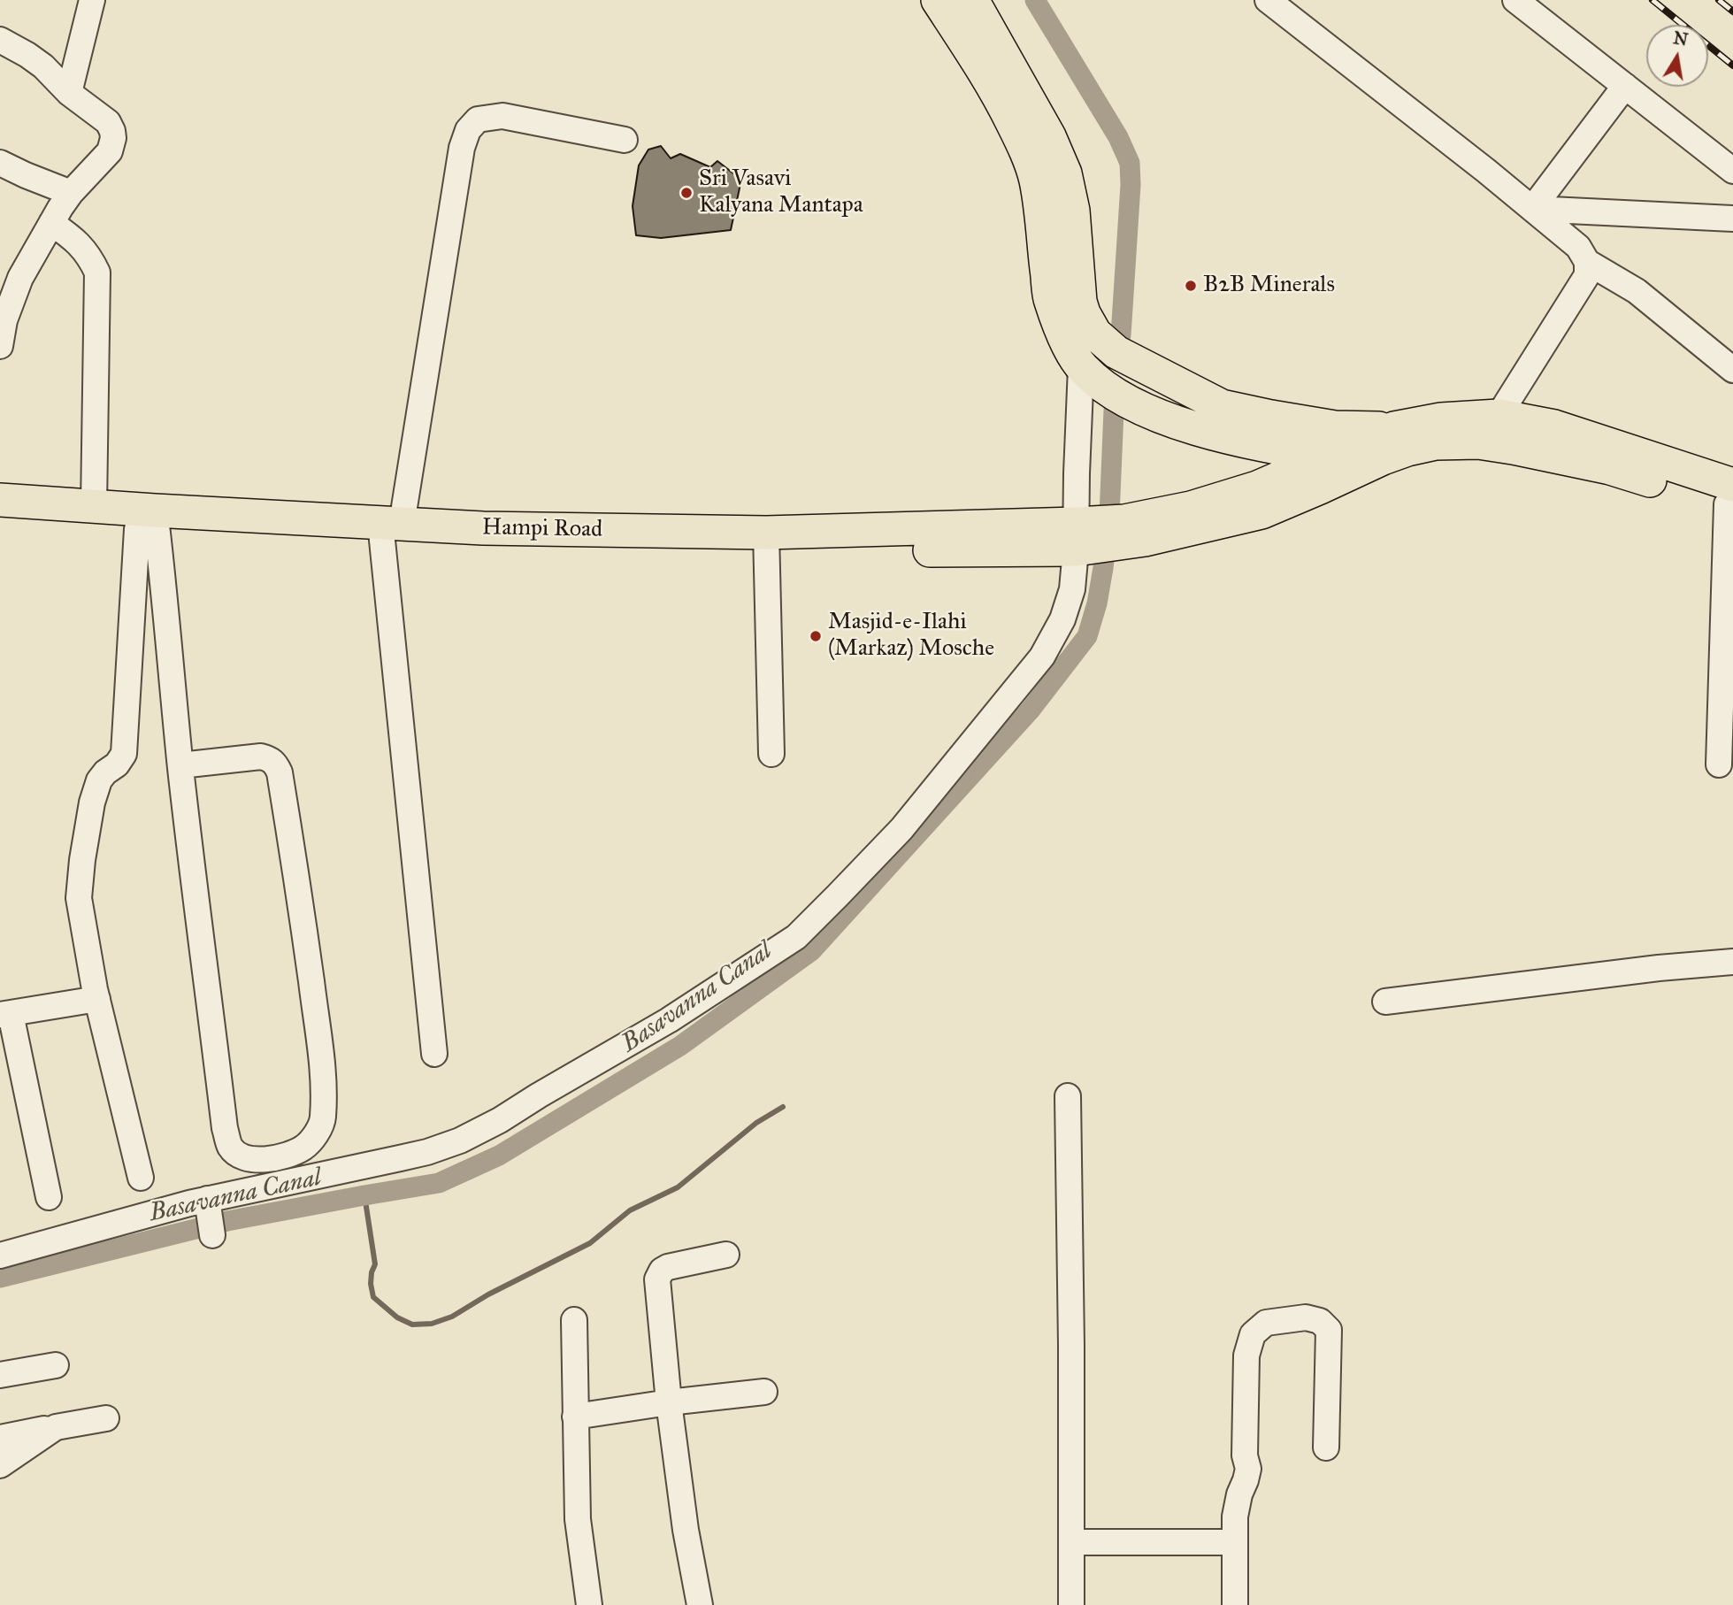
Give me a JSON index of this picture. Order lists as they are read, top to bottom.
{
  "streets": {
    "main road": ["Hampi Road"]
  },
  "water": ["Basavanna Canal"],
  "places": ["Sri Vasavi Kalyana Mantapa", "B2B Minerals", "Masjid-e-Ilahi (Markaz) Mosche"],
  "north": "top"
}
